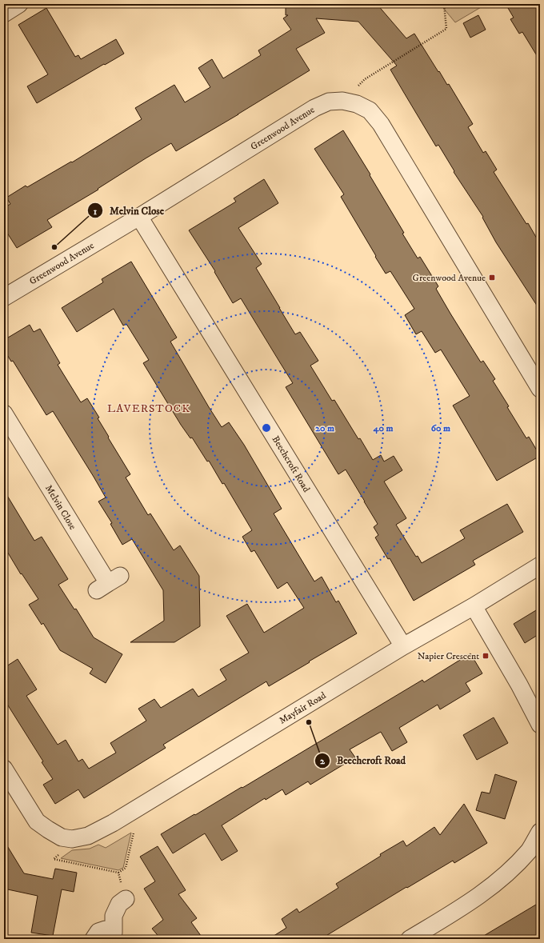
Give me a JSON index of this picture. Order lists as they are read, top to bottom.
{
  "streets": {
    "street": [
      "Greenwood Avenue",
      "Beechcroft Road",
      "Melvin Close",
      "Mayfair Road"
    ]
  },
  "crossings": [
    ["Greenwood Avenue", "Beechcroft Road"],
    ["Beechcroft Road", "Mayfair Road"]
  ],
  "districts": ["LAVERSTOCK"],
  "places": {
    "other": ["Melvin Close", "Beechcroft Road"],
    "transit": ["Greenwood Avenue", "Napier Crescent"]
  },
  "rings": ["20 m", "40 m", "60 m"]
}
